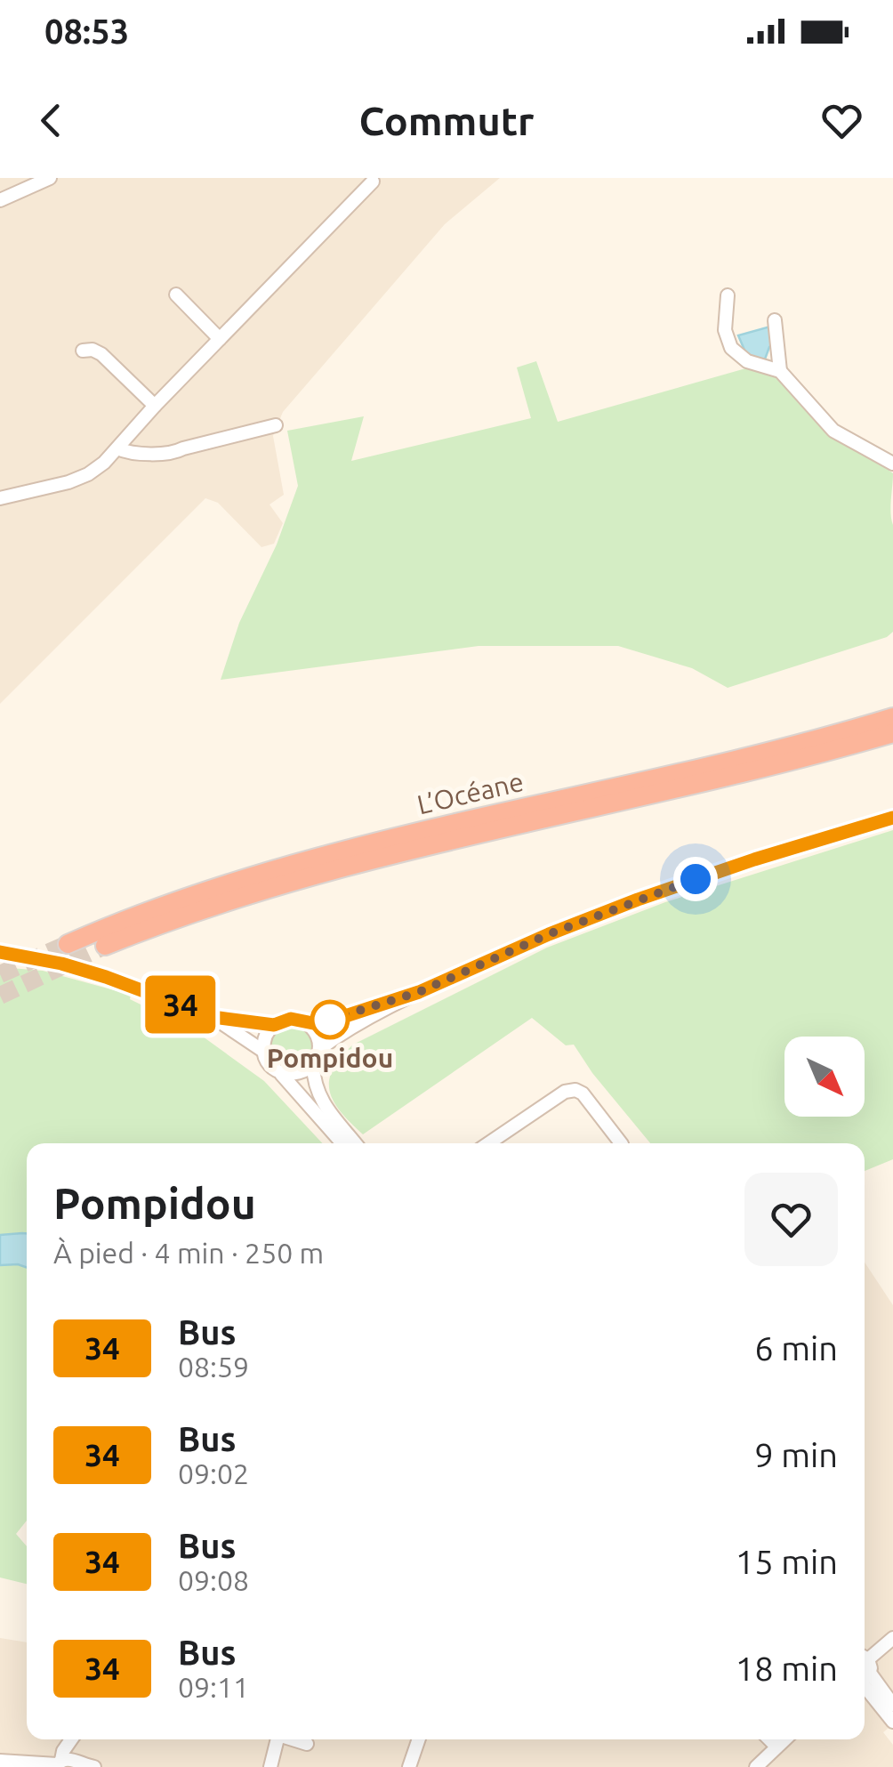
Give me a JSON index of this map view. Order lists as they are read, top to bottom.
{
  "streets": {
    "highway": ["L’Océane"]
  },
  "places": ["Pompidou"],
  "lines": ["bus line 34"],
  "north": "bottom right",
  "page": {
    "status": "08:53",
    "header": "Commutr",
    "on_map": "34",
    "heading": ["Pompidou", "À pied · 4 min · 250 m"],
    "list": [
      {
        "mark": "34",
        "name": "Bus",
        "note": "08:59",
        "value": "6 min"
      },
      {
        "mark": "34",
        "name": "Bus",
        "note": "09:02",
        "value": "9 min"
      },
      {
        "mark": "34",
        "name": "Bus",
        "note": "09:08",
        "value": "15 min"
      },
      {
        "mark": "34",
        "name": "Bus",
        "note": "09:11",
        "value": "18 min"
      }
    ]
  }
}
